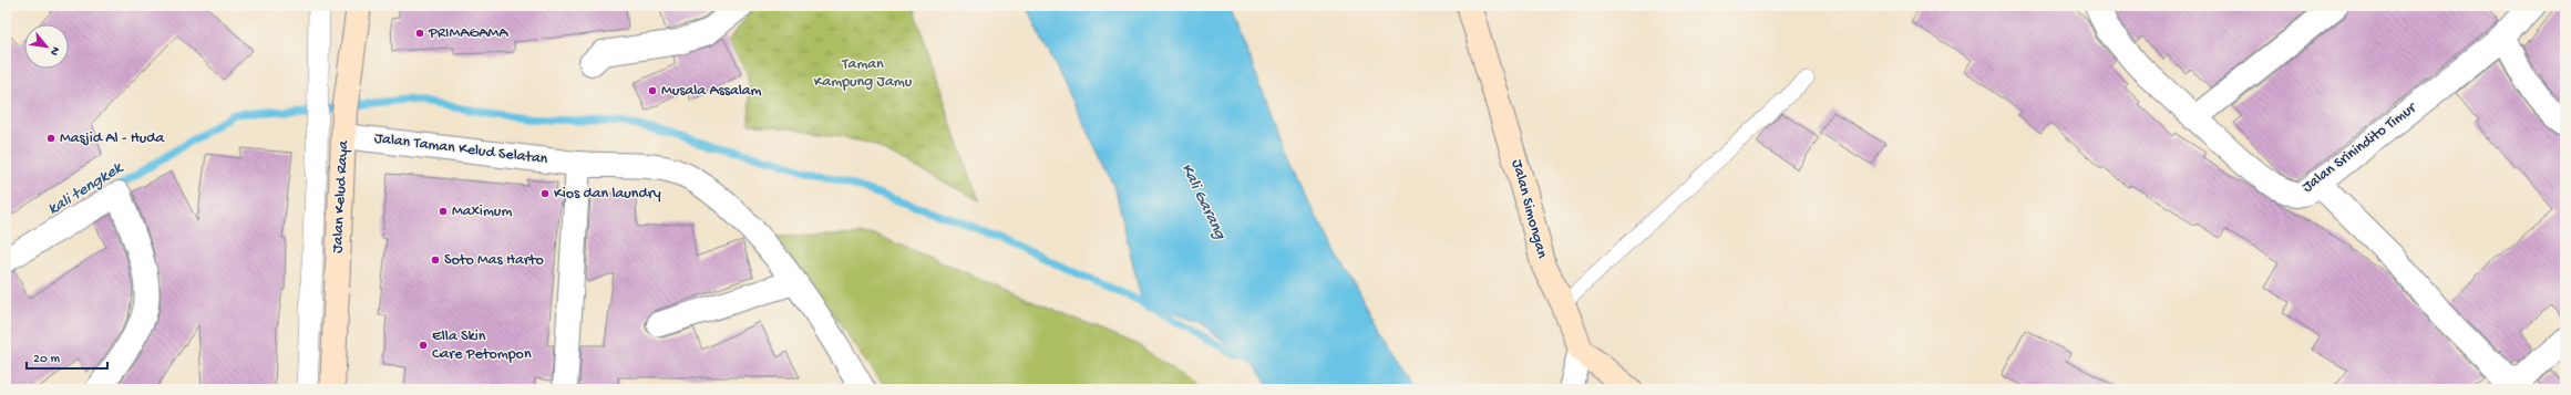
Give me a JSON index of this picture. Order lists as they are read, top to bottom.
{
  "streets": {
    "main road": ["Jalan Kelud Raya", "Jalan Simongan"],
    "street": ["Jalan Srinindito Timur", "Jalan Taman Kelud Selatan"]
  },
  "crossings": [
    ["Jalan Taman Kelud Selatan", "Jalan Kelud Raya"]
  ],
  "water": ["kali tengkek", "Kali Garang"],
  "parks": ["Taman Kampung Jamu"],
  "places": [
    "PRIMAGAMA",
    "Musala Assalam",
    "Masjid Al - Huda",
    "Kios dan laundry",
    "Maximum",
    "Soto Mas Harto",
    "Ella Skin Care Petompon"
  ],
  "scale_bar": "20 m",
  "north": "bottom right"
}
